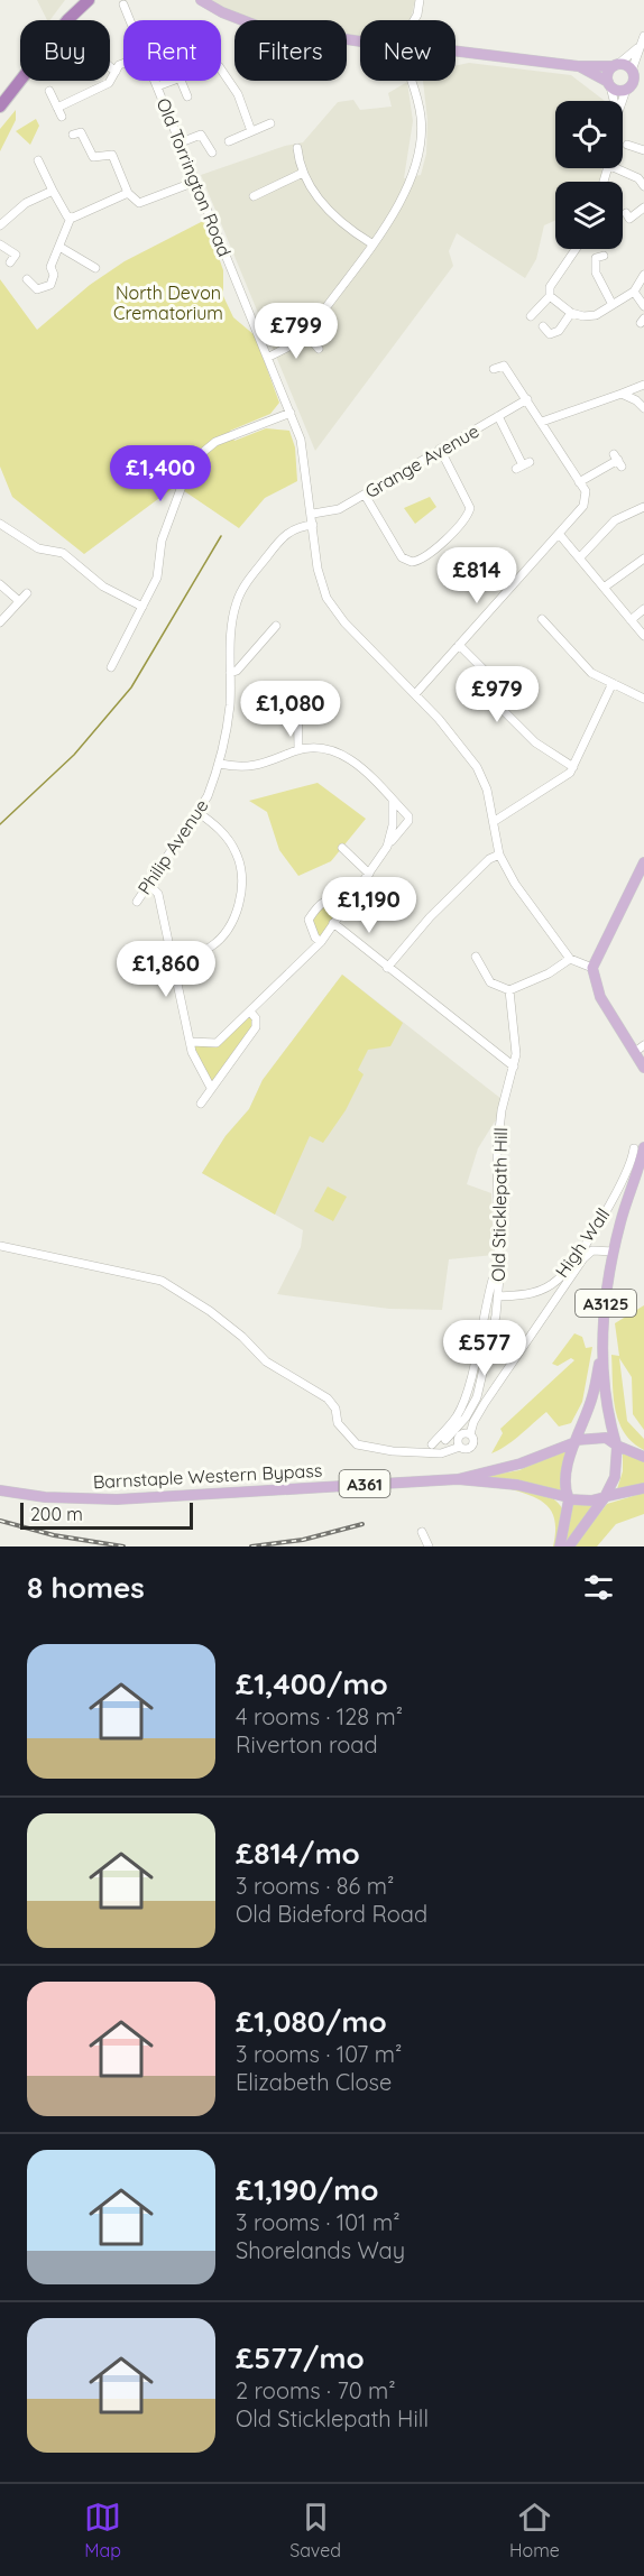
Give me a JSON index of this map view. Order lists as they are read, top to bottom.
{
  "streets": {
    "main road": ["A3125", "Barnstaple Western Bypass", "A361"],
    "street": [
      "Old Torrington Road",
      "Grange Avenue",
      "Philip Avenue",
      "Old Sticklepath Hill",
      "High Wall"
    ]
  },
  "crossings": [
    ["Old Torrington Road", "Grange Avenue"],
    ["Old Torrington Road", "Philip Avenue"],
    ["Old Sticklepath Hill", "High Wall"],
    ["High Wall", "A3125"],
    ["A3125", "Barnstaple Western Bypass"]
  ],
  "parks": ["North Devon Crematorium"],
  "scale_bar": "200 m",
  "page": {
    "chip": [
      "Buy",
      "Rent",
      "Filters",
      "New"
    ],
    "price": [
      "£799",
      "£1,400",
      "£814",
      "£979",
      "£1,080",
      "£1,190",
      "£1,860",
      "£577"
    ],
    "scale": "200 m",
    "heading": "8 homes",
    "list": [
      {
        "name": "£1,400/mo",
        "note": "4 rooms · 128 m² · Riverton road"
      },
      {
        "name": "£814/mo",
        "note": "3 rooms · 86 m² · Old Bideford Road"
      },
      {
        "name": "£1,080/mo",
        "note": "3 rooms · 107 m² · Elizabeth Close"
      },
      {
        "name": "£1,190/mo",
        "note": "3 rooms · 101 m² · Shorelands Way"
      },
      {
        "name": "£577/mo",
        "note": "2 rooms · 70 m² · Old Sticklepath Hill"
      }
    ],
    "tabs": ["Map", "Saved", "Home"]
  }
}
